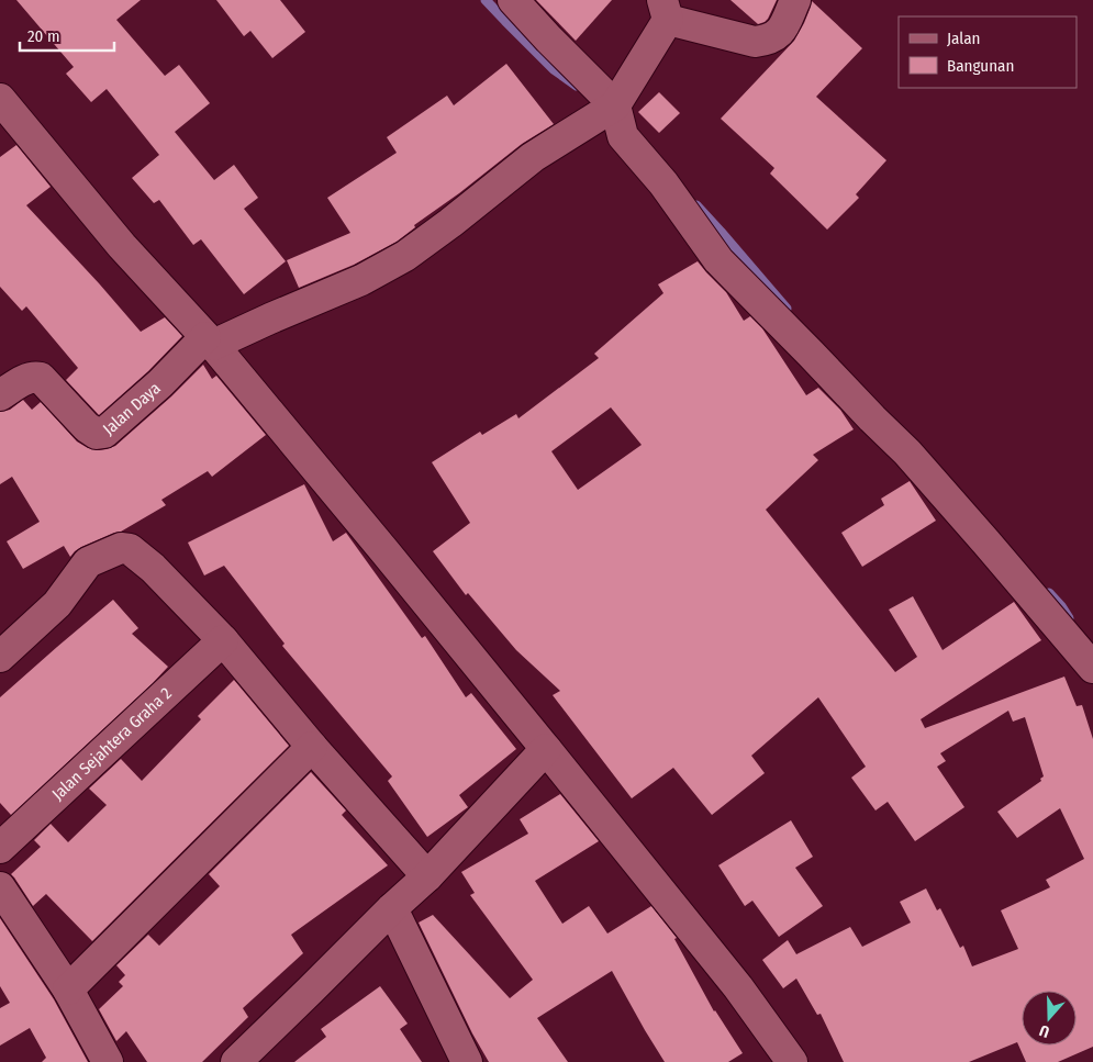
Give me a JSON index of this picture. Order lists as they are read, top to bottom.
{
  "streets": {
    "street": ["Jalan Daya", "Jalan Sejahtera Graha 2"]
  },
  "legend": ["Jalan", "Bangunan"],
  "scale_bar": "20 m",
  "north": "bottom"
}
